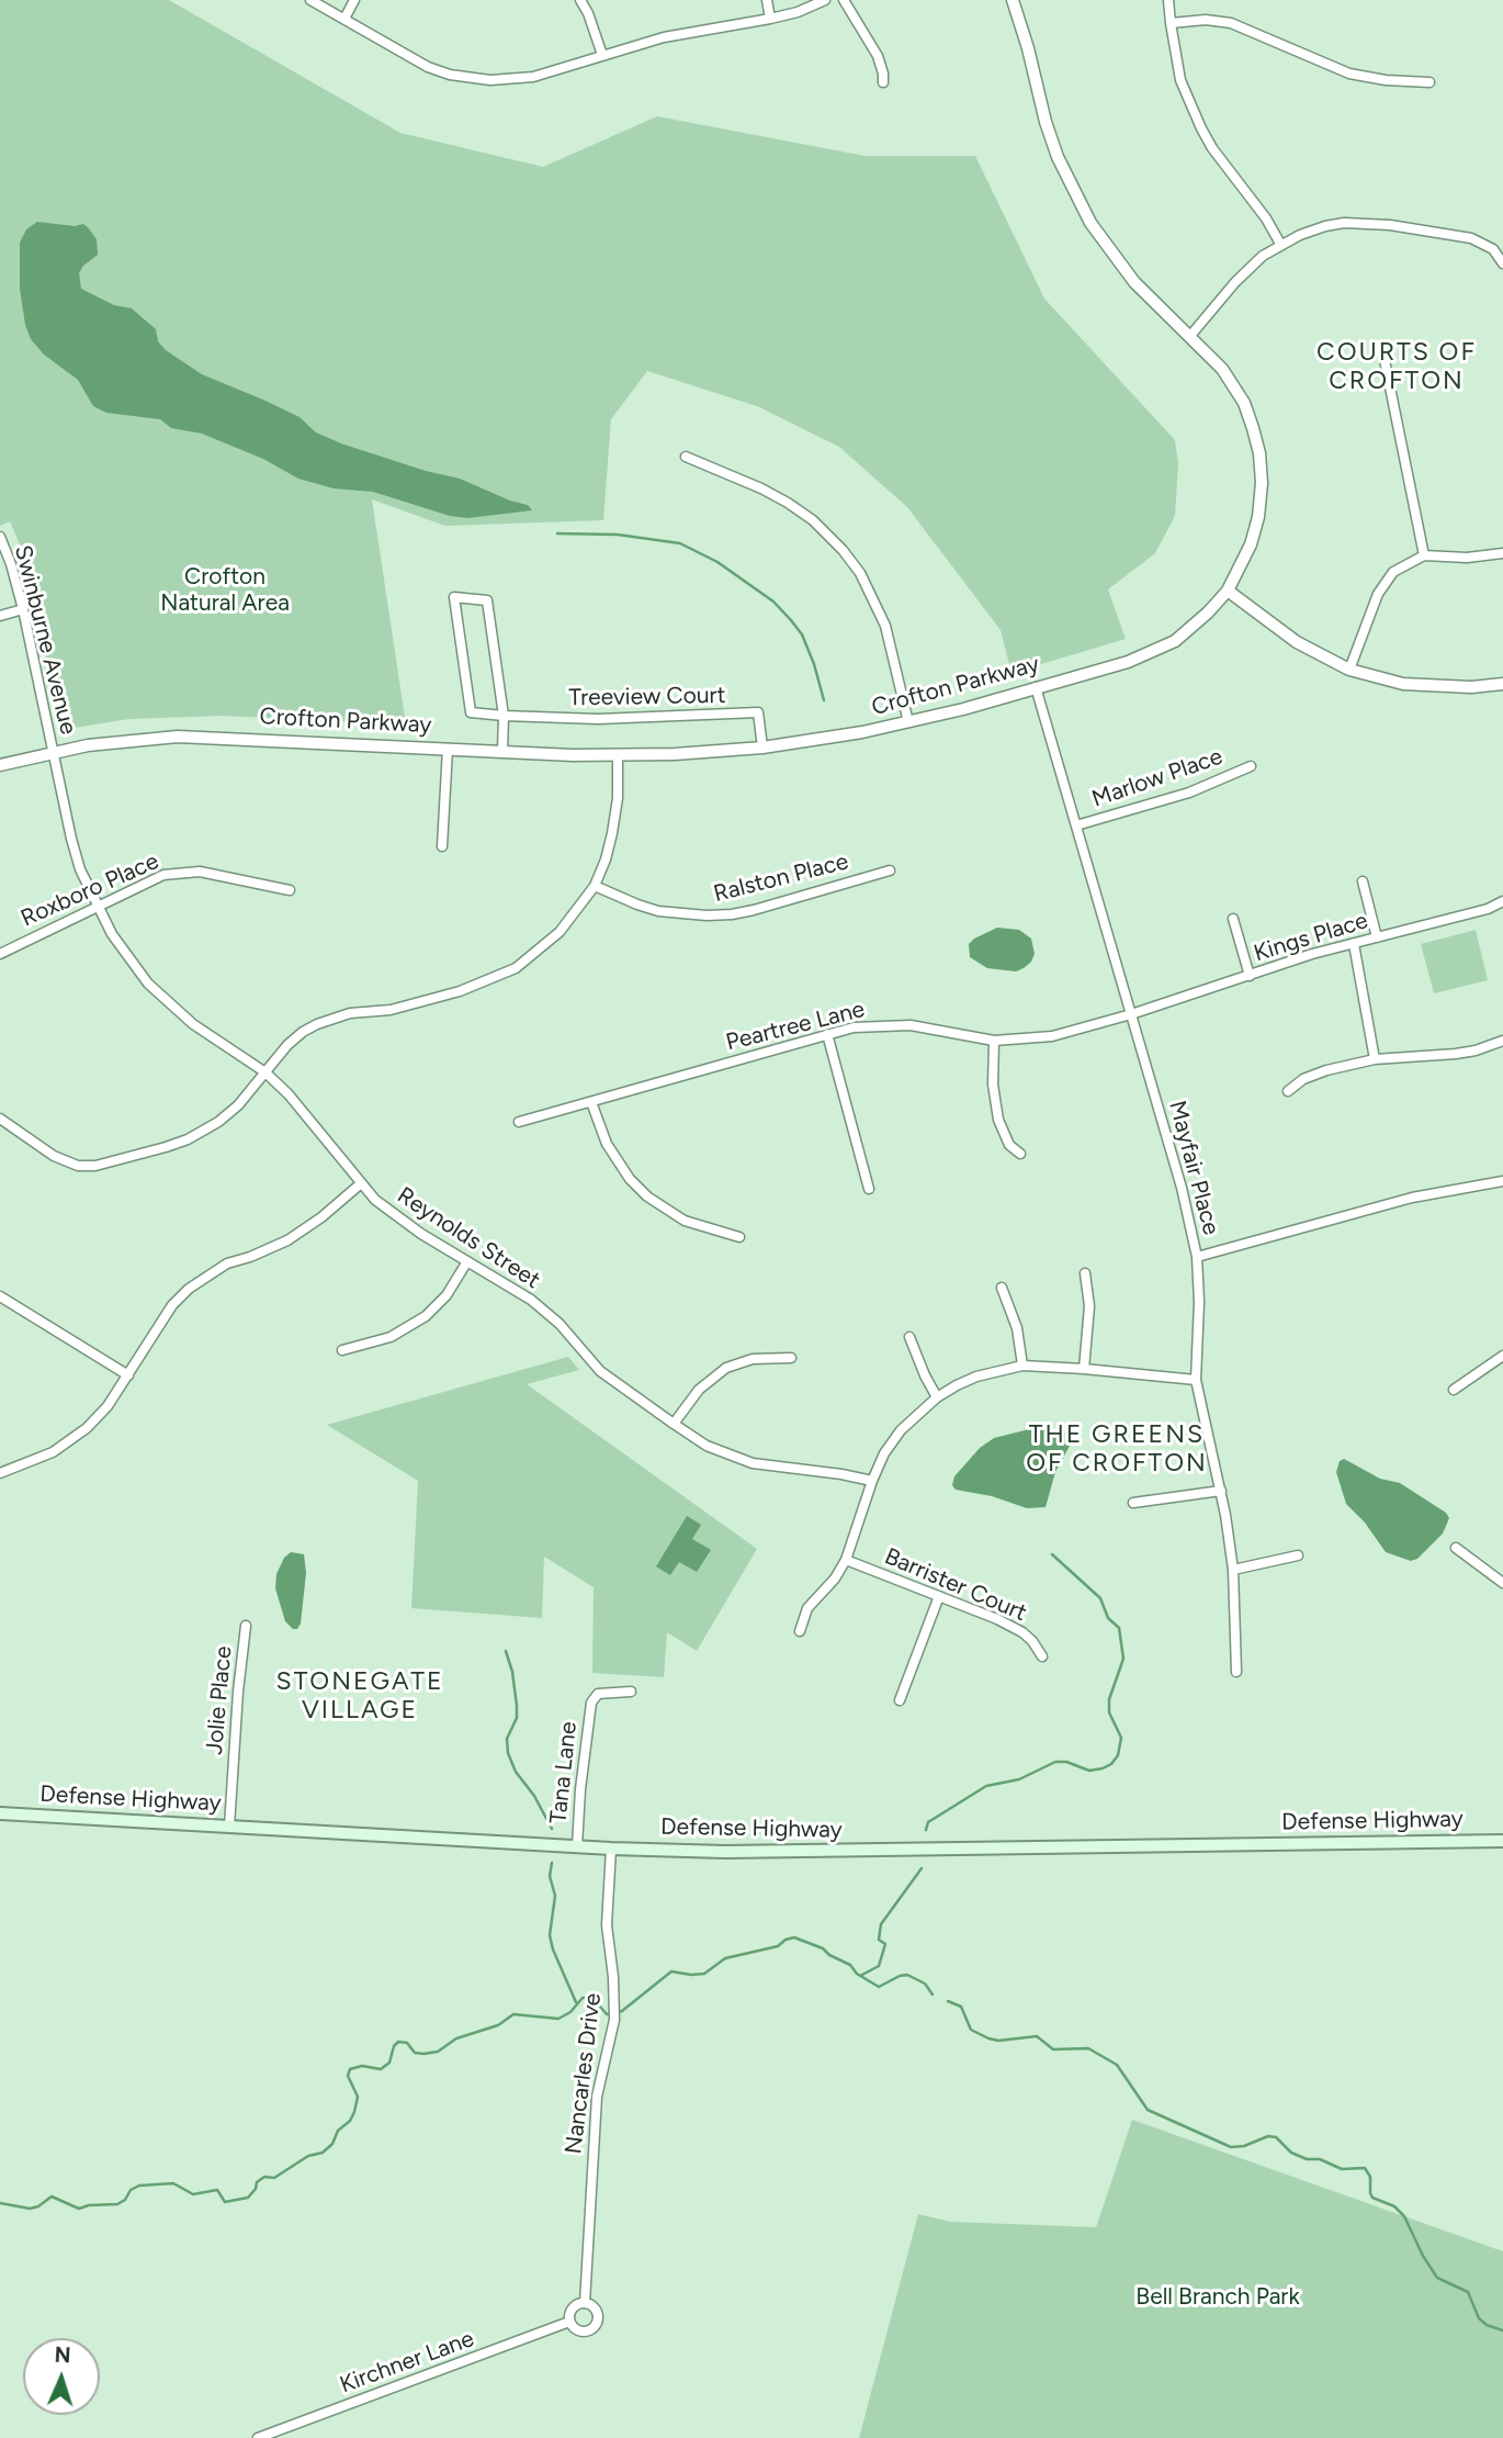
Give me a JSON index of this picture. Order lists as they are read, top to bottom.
{
  "streets": {
    "main road": ["Defense Highway"],
    "street": [
      "Swinburne Avenue",
      "Crofton Parkway",
      "Treeview Court",
      "Marlow Place",
      "Ralston Place",
      "Roxboro Place",
      "Kings Place",
      "Peartree Lane",
      "Mayfair Place",
      "Reynolds Street",
      "Barrister Court",
      "Jolie Place",
      "Tana Lane",
      "Nancarles Drive",
      "Kirchner Lane"
    ]
  },
  "crossings": [
    ["Swinburne Avenue", "Crofton Parkway"],
    ["Swinburne Avenue", "Reynolds Street"],
    ["Crofton Parkway", "Treeview Court"],
    ["Crofton Parkway", "Mayfair Place"],
    ["Crofton Parkway", "Reynolds Street"],
    ["Marlow Place", "Mayfair Place"],
    ["Roxboro Place", "Reynolds Street"],
    ["Kings Place", "Peartree Lane"],
    ["Kings Place", "Mayfair Place"],
    ["Peartree Lane", "Mayfair Place"],
    ["Jolie Place", "Defense Highway"],
    ["Tana Lane", "Defense Highway"],
    ["Defense Highway", "Nancarles Drive"],
    ["Nancarles Drive", "Kirchner Lane"]
  ],
  "districts": ["COURTS OF CROFTON", "THE GREENS OF CROFTON", "STONEGATE VILLAGE"],
  "parks": ["Crofton Natural Area", "Bell Branch Park"],
  "north": "top"
}
